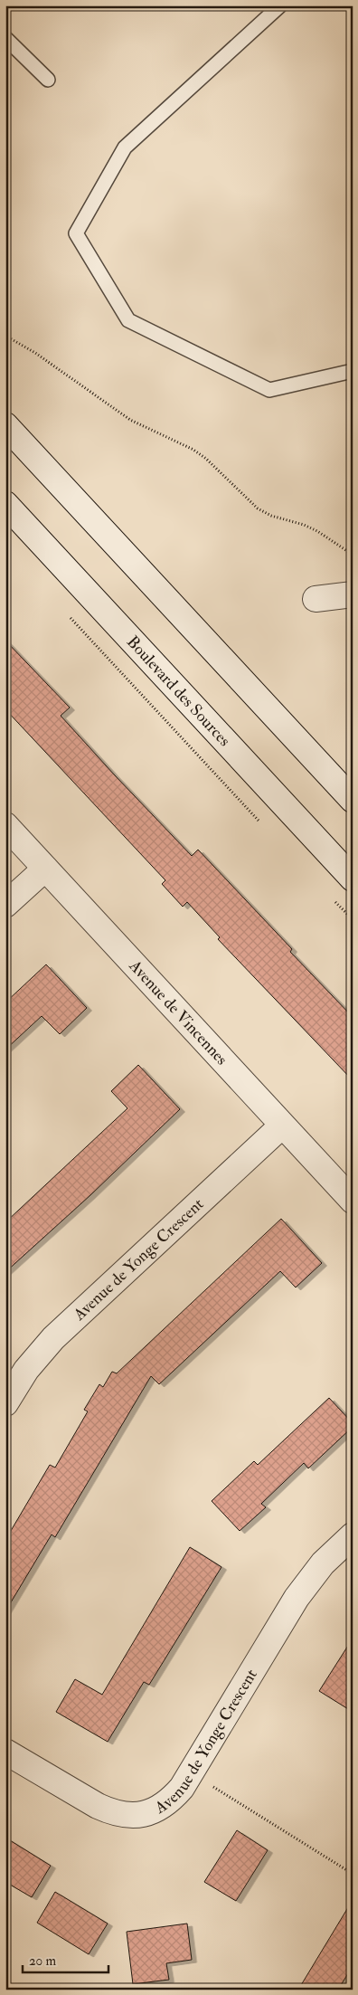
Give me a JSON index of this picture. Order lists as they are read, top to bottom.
{
  "streets": {
    "street": ["Boulevard des Sources", "Avenue de Vincennes", "Avenue de Yonge Crescent"]
  },
  "crossings": [
    ["Avenue de Vincennes", "Avenue de Yonge Crescent"]
  ],
  "scale_bar": "20 m"
}
